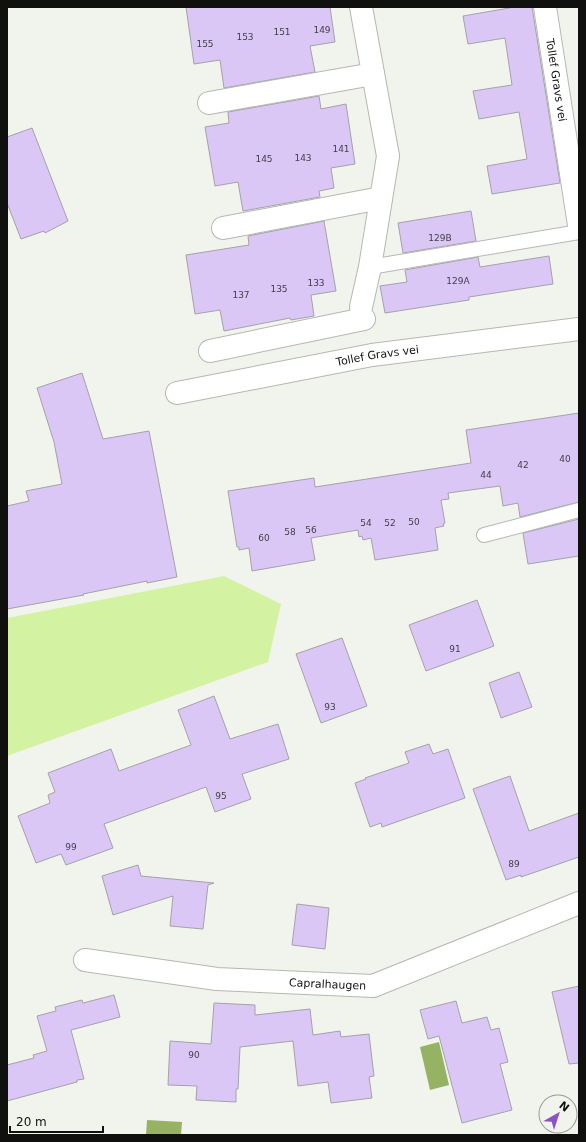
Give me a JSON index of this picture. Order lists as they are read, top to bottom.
{
  "streets": {
    "street": ["Tollef Gravs vei", "Capralhaugen"]
  },
  "house_numbers": [
    "149",
    "151",
    "153",
    "155",
    "141",
    "143",
    "145",
    "129B",
    "129A",
    "133",
    "135",
    "137",
    "40",
    "42",
    "44",
    "50",
    "54",
    "52",
    "56",
    "58",
    "60",
    "91",
    "93",
    "95",
    "99",
    "89",
    "90"
  ],
  "scale_bar": "20 m",
  "north": "top right"
}
